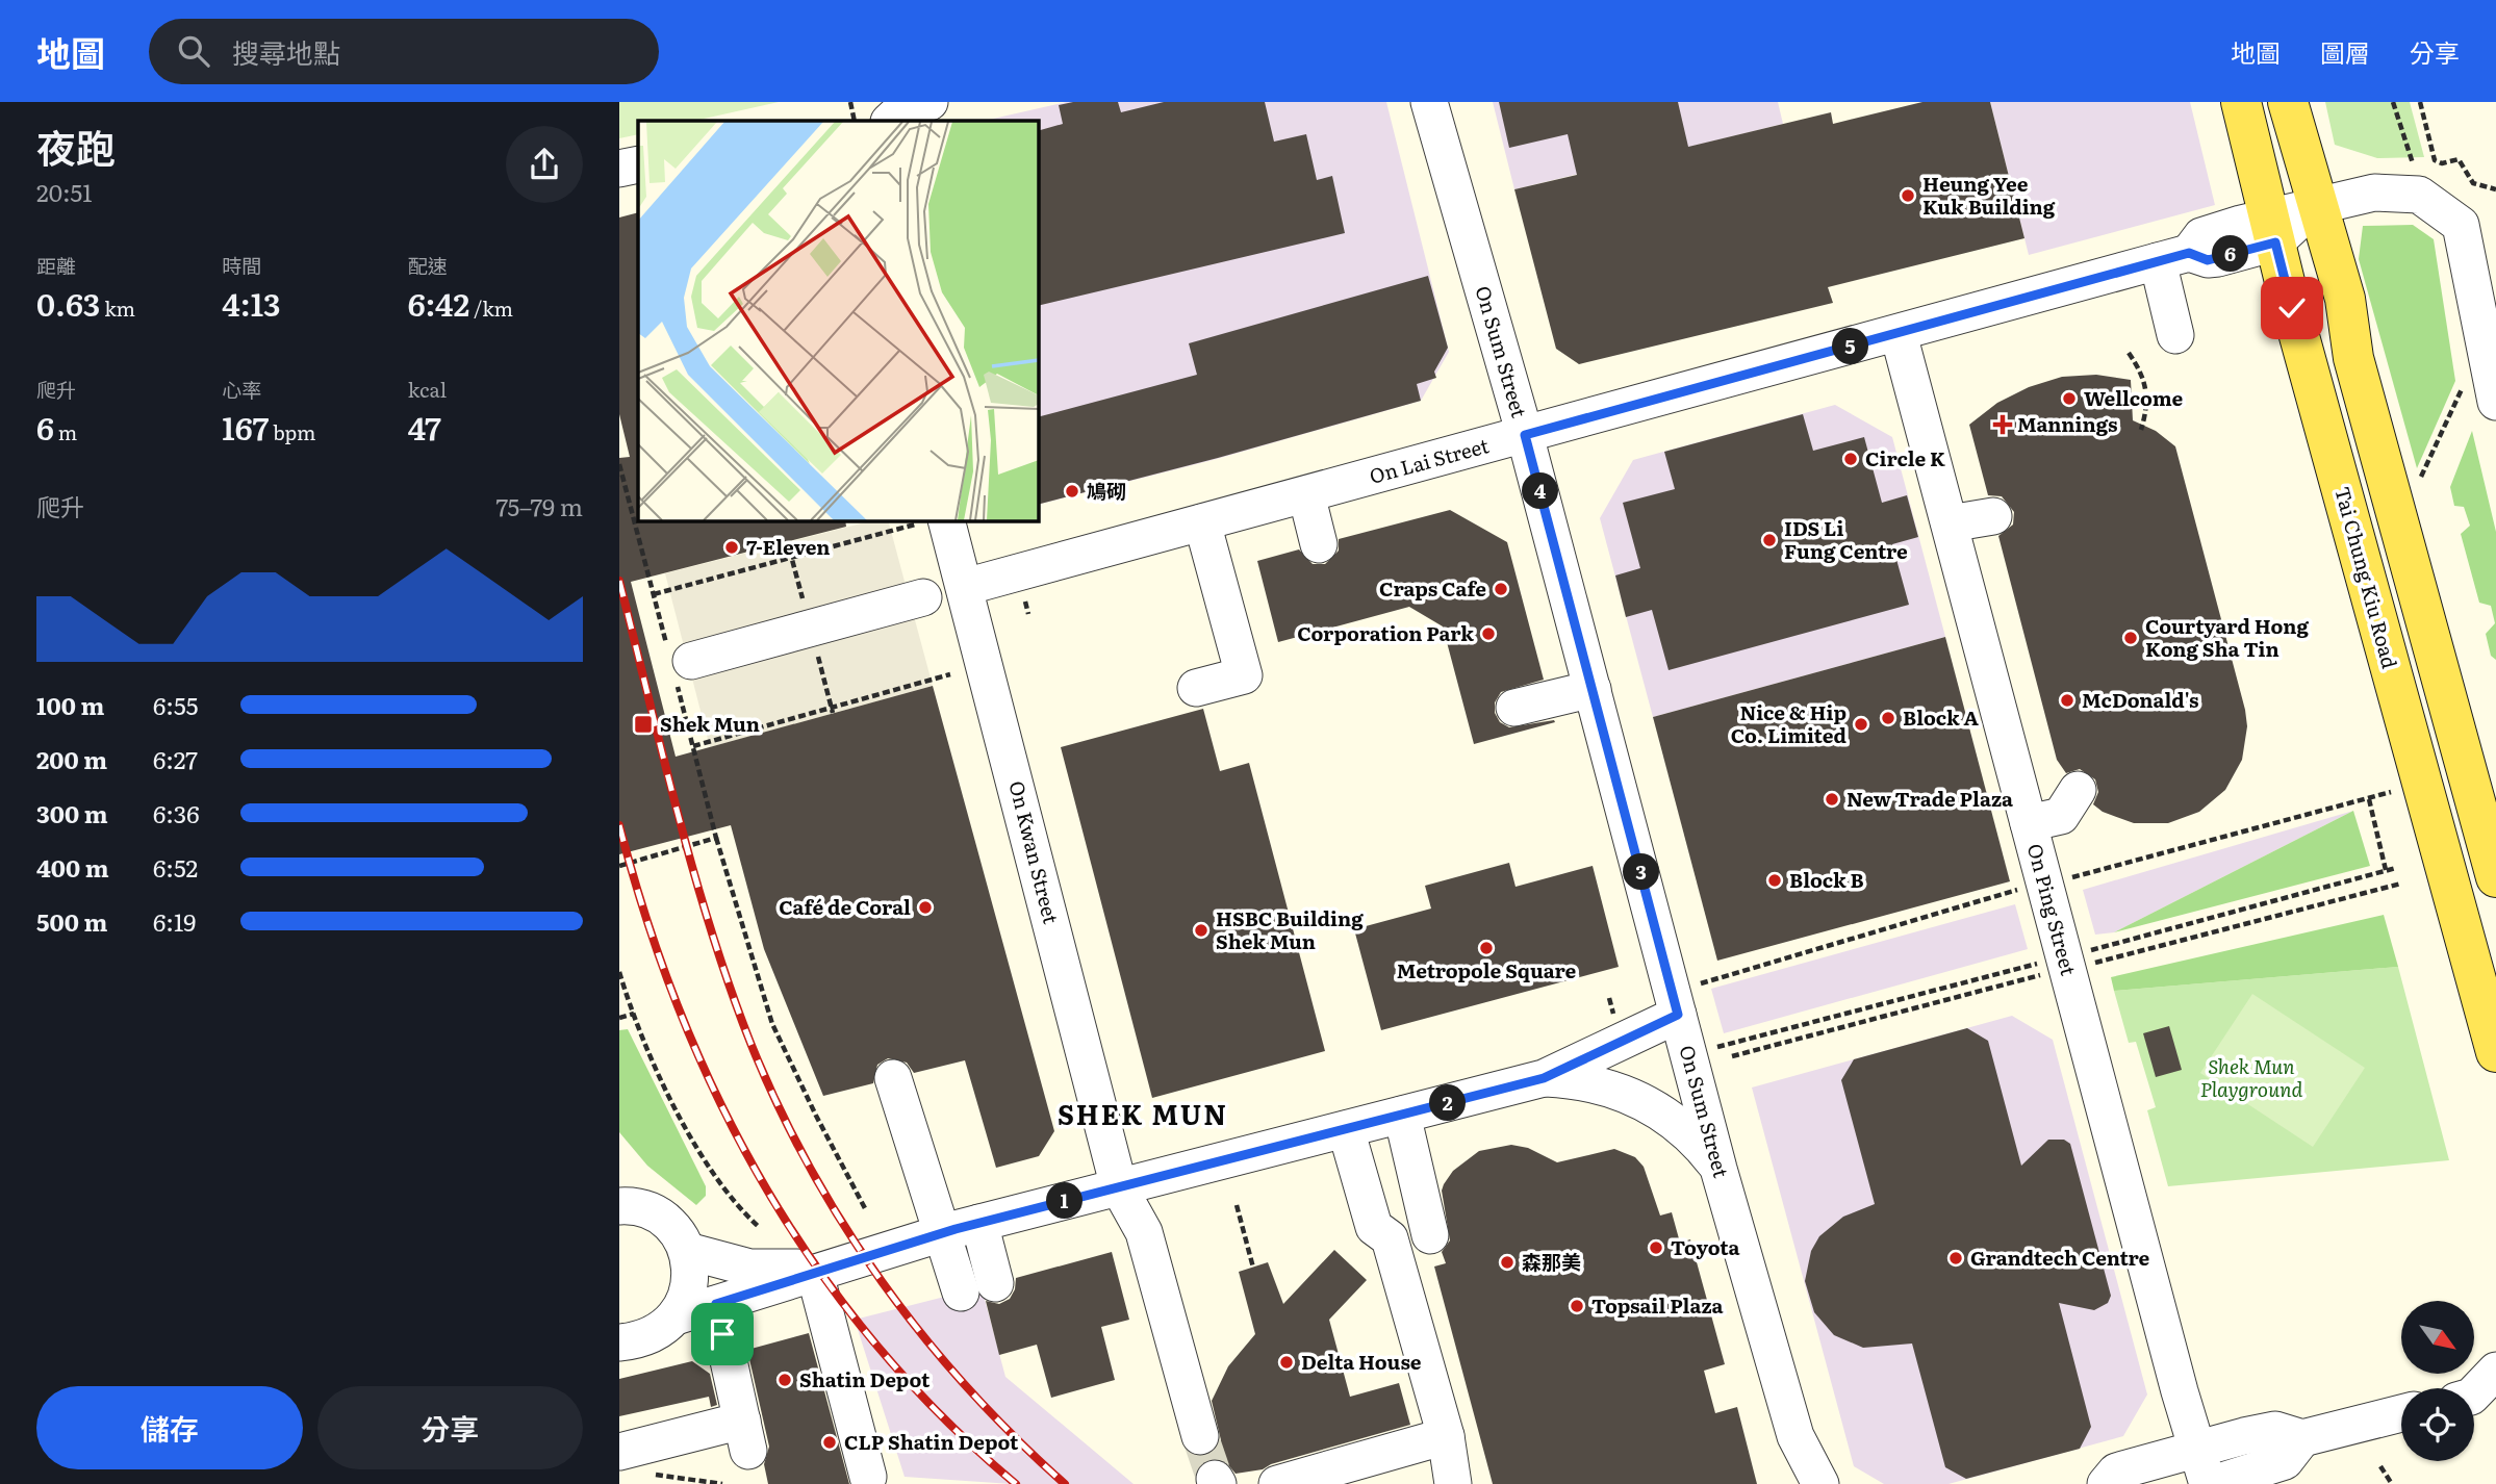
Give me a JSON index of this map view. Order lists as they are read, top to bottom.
{
  "streets": {
    "main road": ["Tai Chung Kiu Road"],
    "street": [
      "On Sum Street",
      "On Lai Street",
      "On Kwan Street",
      "On Ping Street"
    ]
  },
  "crossings": [
    ["On Sum Street", "On Lai Street"],
    ["On Lai Street", "Tai Chung Kiu Road"],
    ["On Lai Street", "On Kwan Street"],
    ["On Lai Street", "On Ping Street"]
  ],
  "districts": ["SHEK MUN"],
  "parks": ["Shek Mun Playground"],
  "places": {
    "other": [
      "Heung Yee Kuk Building",
      "Wellcome",
      "Circle K",
      "鳩砌",
      "IDS Li Fung Centre",
      "7-Eleven",
      "Craps Cafe",
      "Corporation Park",
      "Courtyard Hong Kong Sha Tin",
      "McDonald's",
      "Block A",
      "Nice & Hip Co. Limited",
      "New Trade Plaza",
      "Block B",
      "Café de Coral",
      "HSBC Building Shek Mun",
      "Metropole Square",
      "Toyota",
      "Grandtech Centre",
      "森那美",
      "Topsail Plaza",
      "Delta House",
      "Shatin Depot",
      "CLP Shatin Depot"
    ],
    "health": ["Mannings"],
    "transit": ["Shek Mun"]
  },
  "north": "bottom right",
  "page": {
    "header": "地圖",
    "search": "搜尋地點",
    "nav": ["地圖", "圖層", "分享"],
    "heading": ["夜跑", "20:51"],
    "stats": [
      ["距離", "0.63 km"],
      ["時間", "4:13"],
      ["配速", "6:42 /km"],
      ["爬升", "6 m"],
      ["心率", "167 bpm"],
      ["kcal", "47"]
    ],
    "pins": [
      "6",
      "5",
      "4",
      "3",
      "2",
      "1"
    ],
    "chart": ["爬升", "75–79 m"],
    "list": [
      {
        "name": "100 m",
        "note": "6:55"
      },
      {
        "name": "200 m",
        "note": "6:27"
      },
      {
        "name": "300 m",
        "note": "6:36"
      },
      {
        "name": "400 m",
        "note": "6:52"
      },
      {
        "name": "500 m",
        "note": "6:19"
      }
    ],
    "buttons": ["儲存", "分享"]
  }
}
